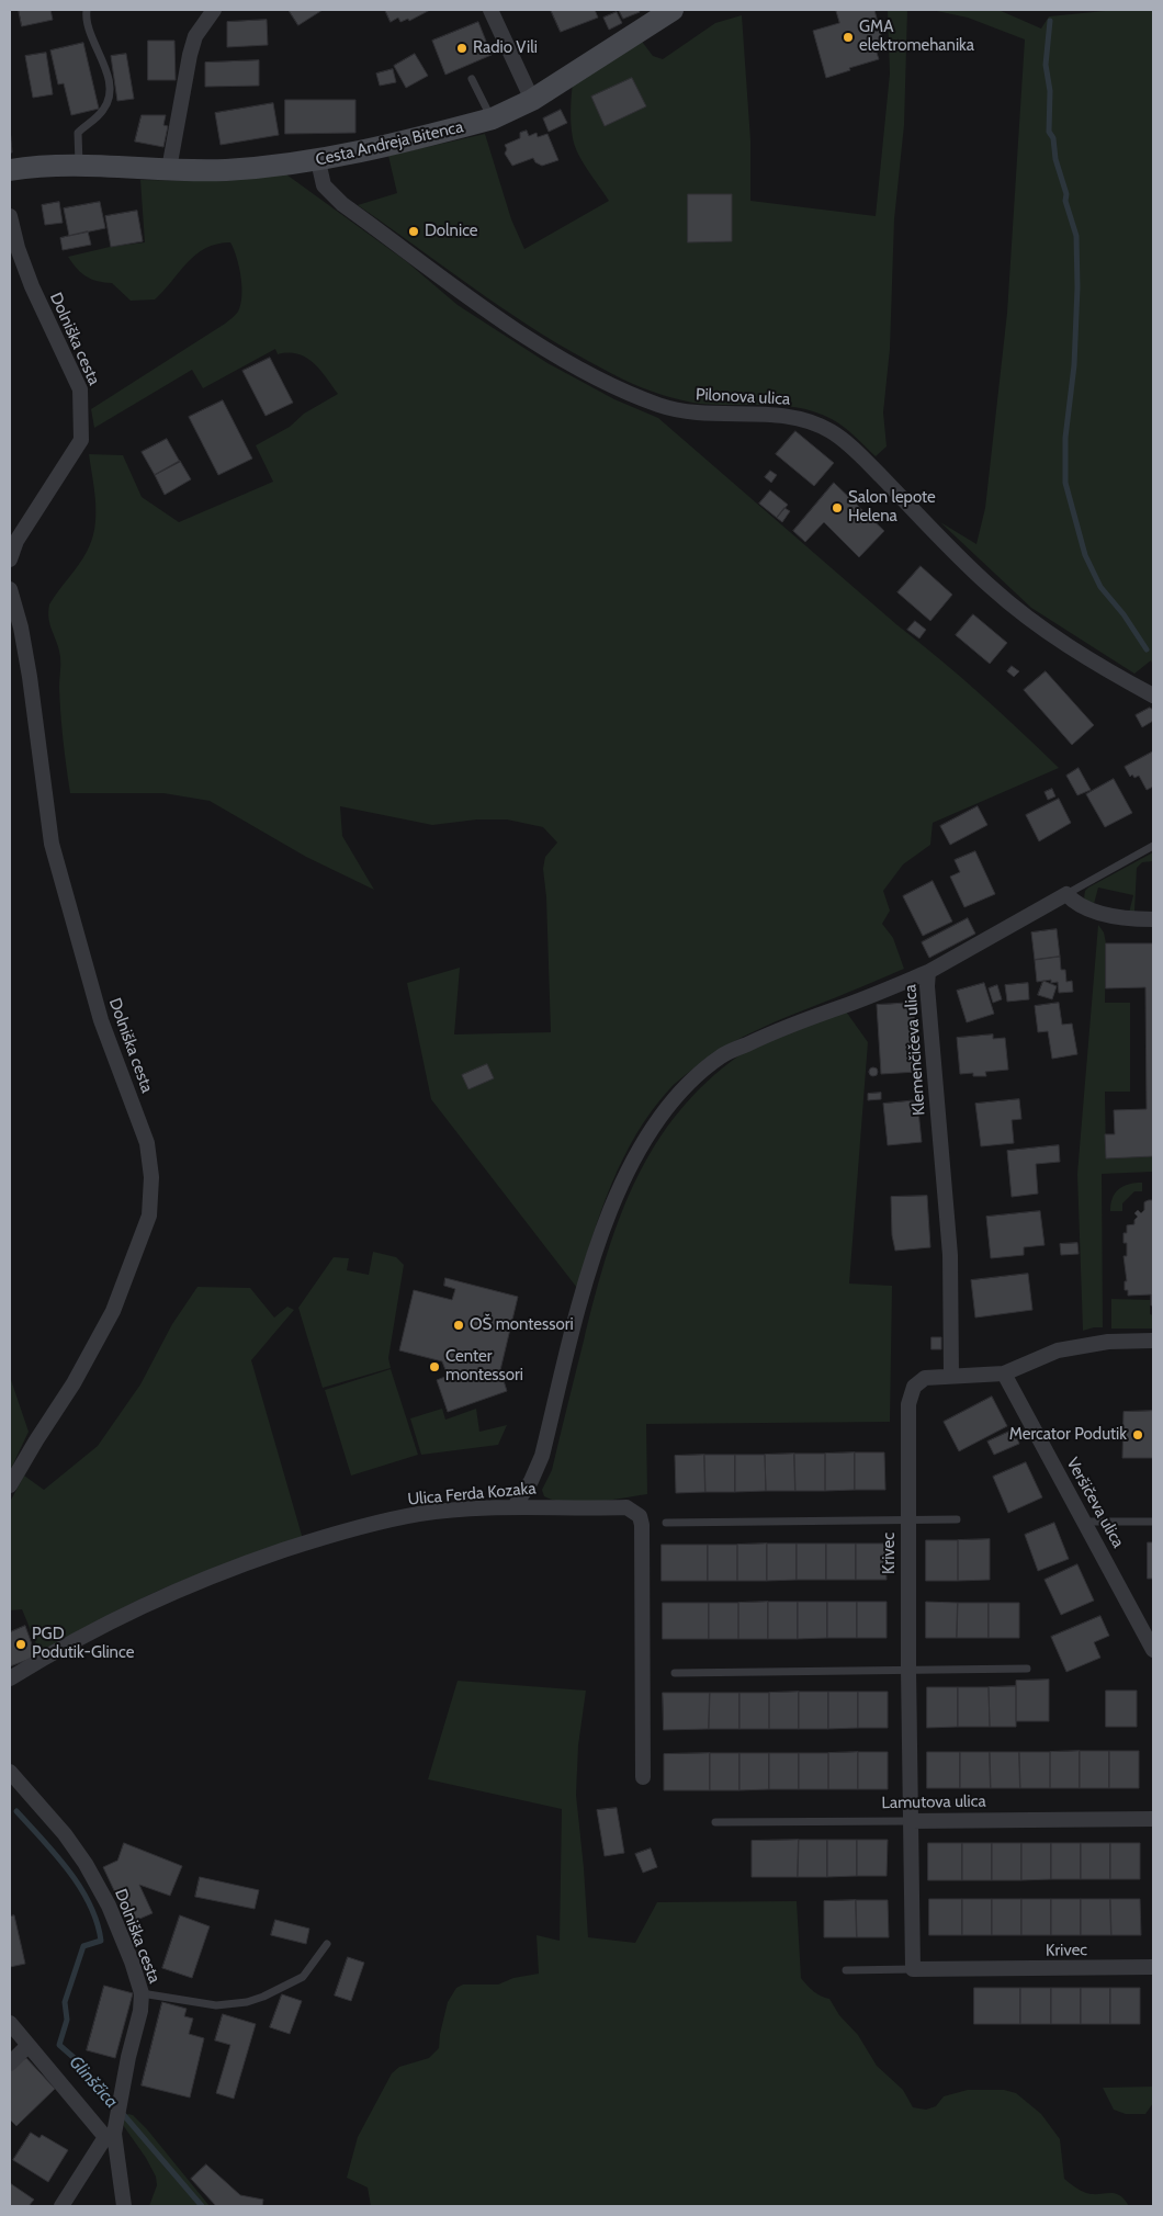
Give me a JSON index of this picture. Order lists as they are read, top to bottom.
{
  "streets": {
    "street": [
      "Cesta Andreja Bitenca",
      "Dolniška cesta",
      "Pilonova ulica",
      "Klemenčičeva ulica",
      "Ulica Ferda Kozaka",
      "Veršičeva ulica",
      "Krivec",
      "Lamutova ulica"
    ]
  },
  "crossings": [
    ["Cesta Andreja Bitenca", "Pilonova ulica"],
    ["Klemenčičeva ulica", "Krivec"],
    ["Veršičeva ulica", "Krivec"],
    ["Krivec", "Lamutova ulica"]
  ],
  "water": ["Glinščica"],
  "places": [
    "GMA elektromehanika",
    "Radio Vili",
    "Dolnice",
    "Salon lepote Helena",
    "OŠ montessori",
    "Center montessori",
    "Mercator Podutik",
    "PGD Podutik-Glince"
  ]
}
